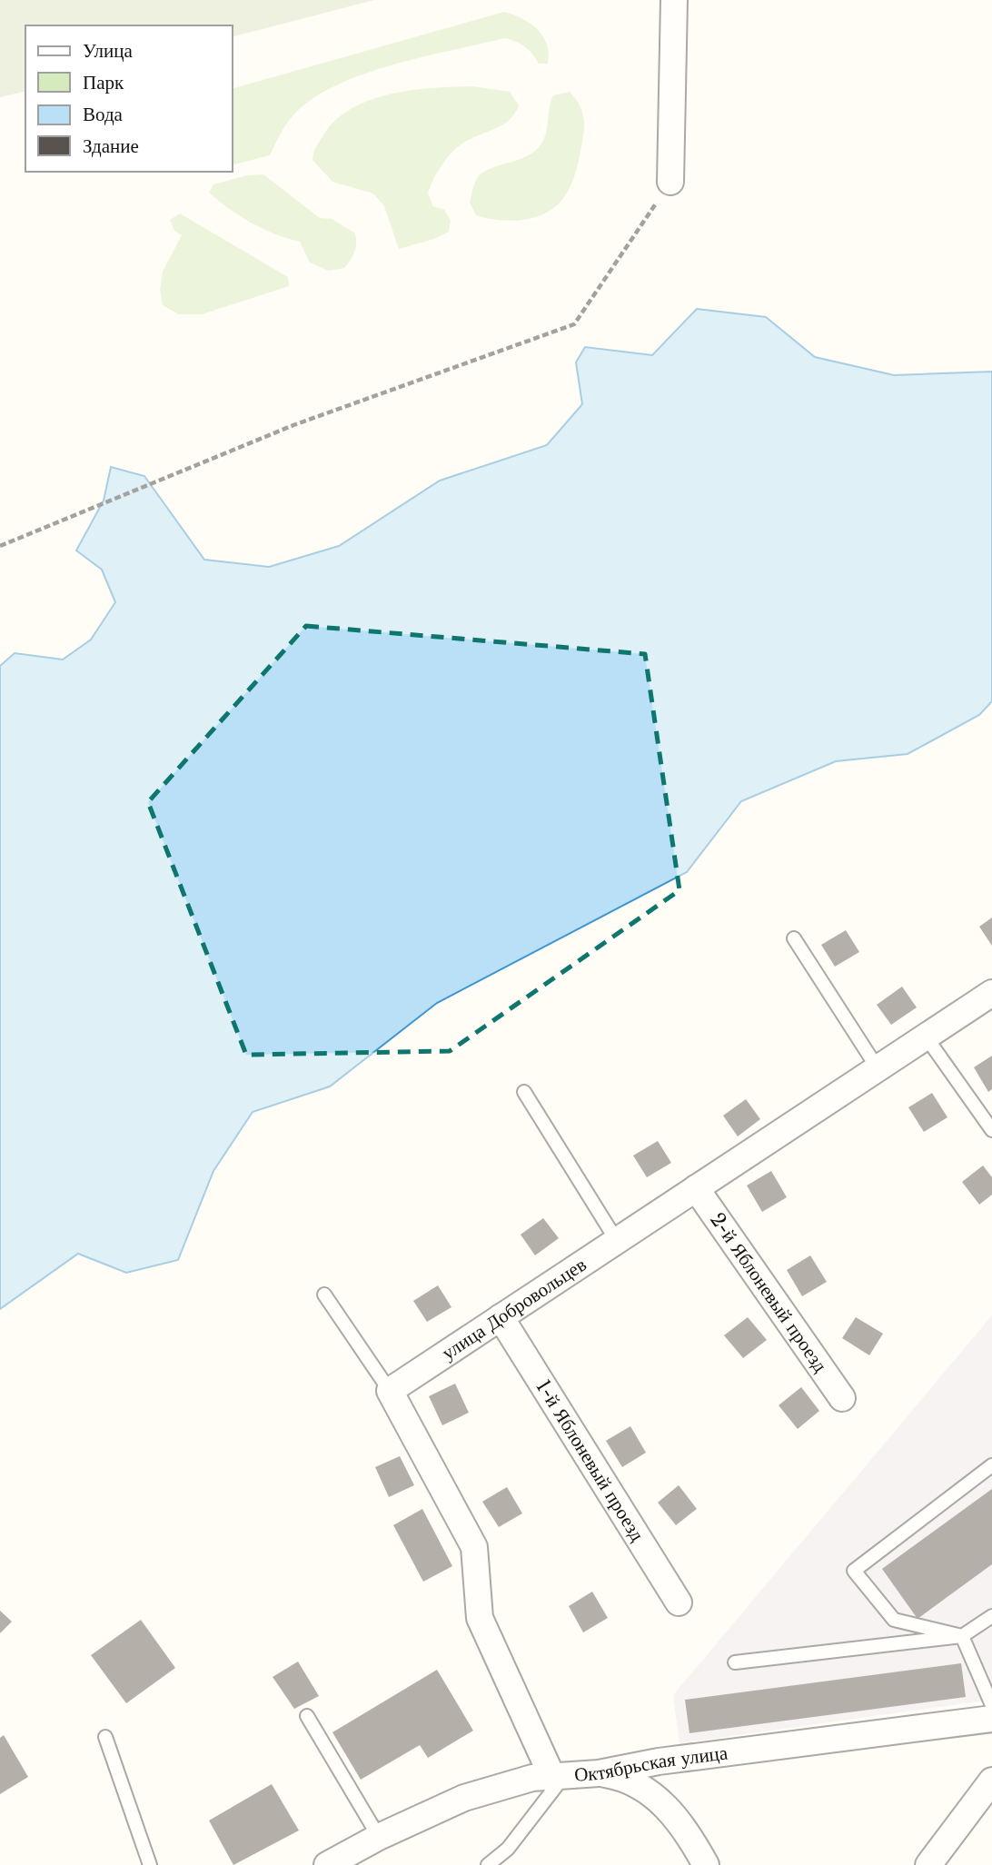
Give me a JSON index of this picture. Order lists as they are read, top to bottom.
{
  "streets": {
    "street": [
      "2-й Яблоневый проезд",
      "улица Добровольцев",
      "1-й Яблоневый проезд",
      "Октябрьская улица"
    ]
  },
  "crossings": [
    ["2-й Яблоневый проезд", "улица Добровольцев"],
    ["улица Добровольцев", "1-й Яблоневый проезд"]
  ],
  "legend": [
    "Улица",
    "Парк",
    "Вода",
    "Здание"
  ]
}
